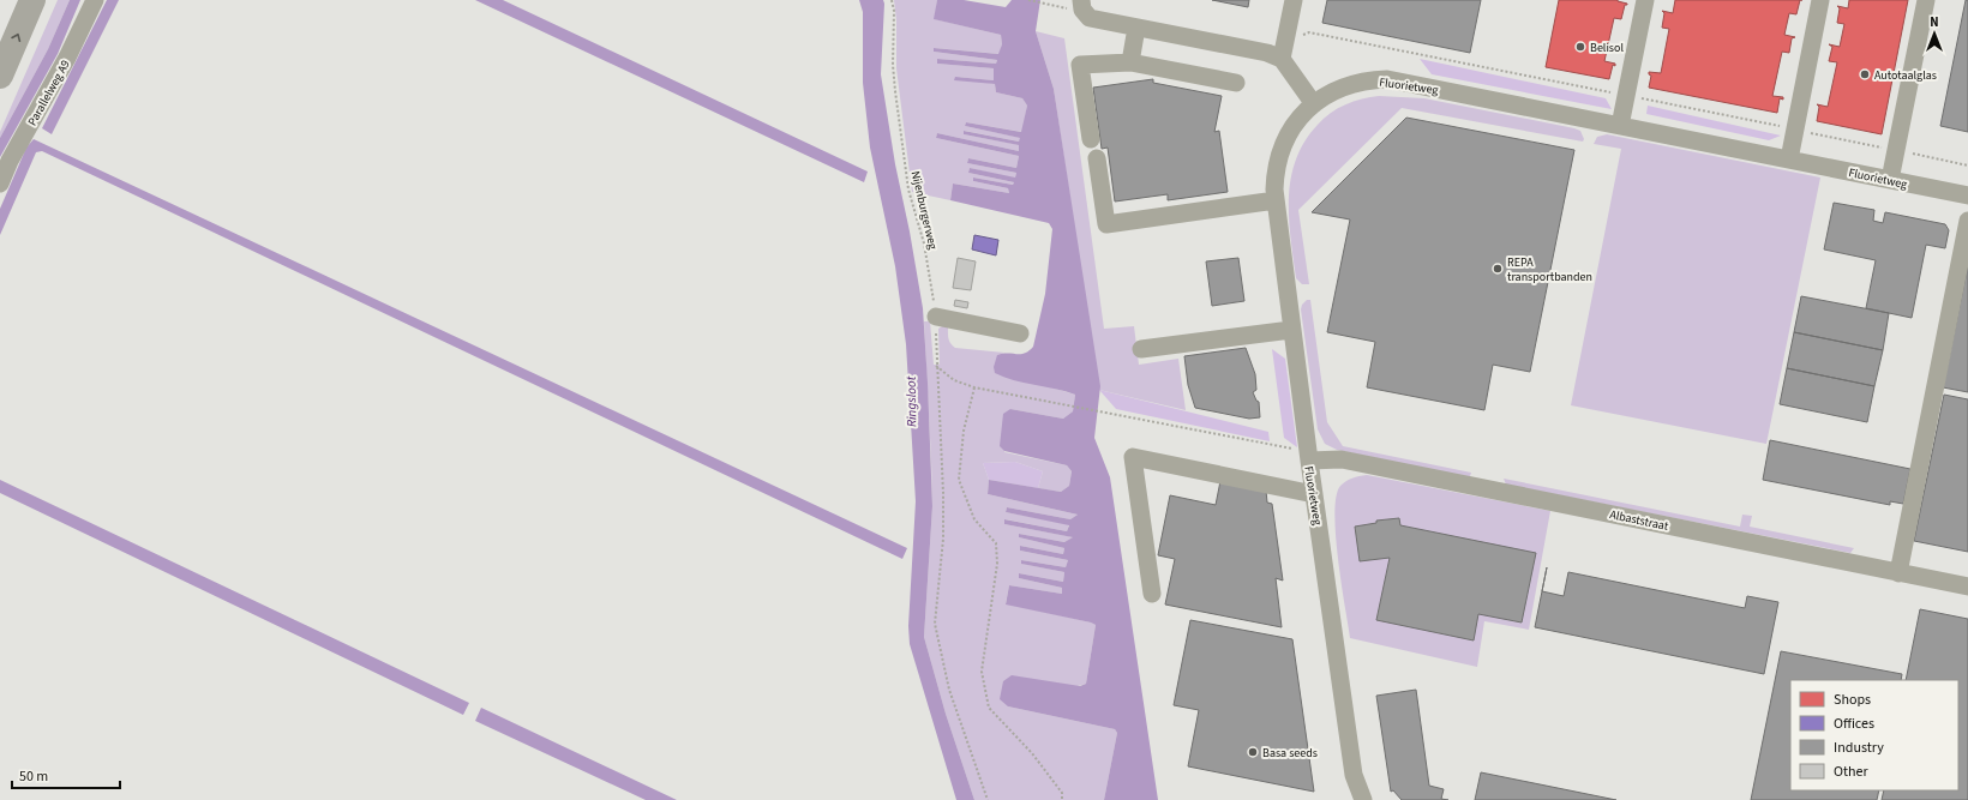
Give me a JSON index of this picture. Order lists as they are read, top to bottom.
{
  "streets": {
    "street": ["Fluorietweg", "Parallelweg A9", "Albaststraat"],
    "path": ["Nijenburgerweg"]
  },
  "crossings": [
    ["Fluorietweg", "Albaststraat"]
  ],
  "water": ["Ringsloot"],
  "places": [
    "Belisol",
    "Autotaalglas",
    "REPA transportbanden",
    "Basa seeds"
  ],
  "legend": [
    "Shops",
    "Offices",
    "Industry",
    "Other"
  ],
  "scale_bar": "50 m",
  "north": "top"
}
